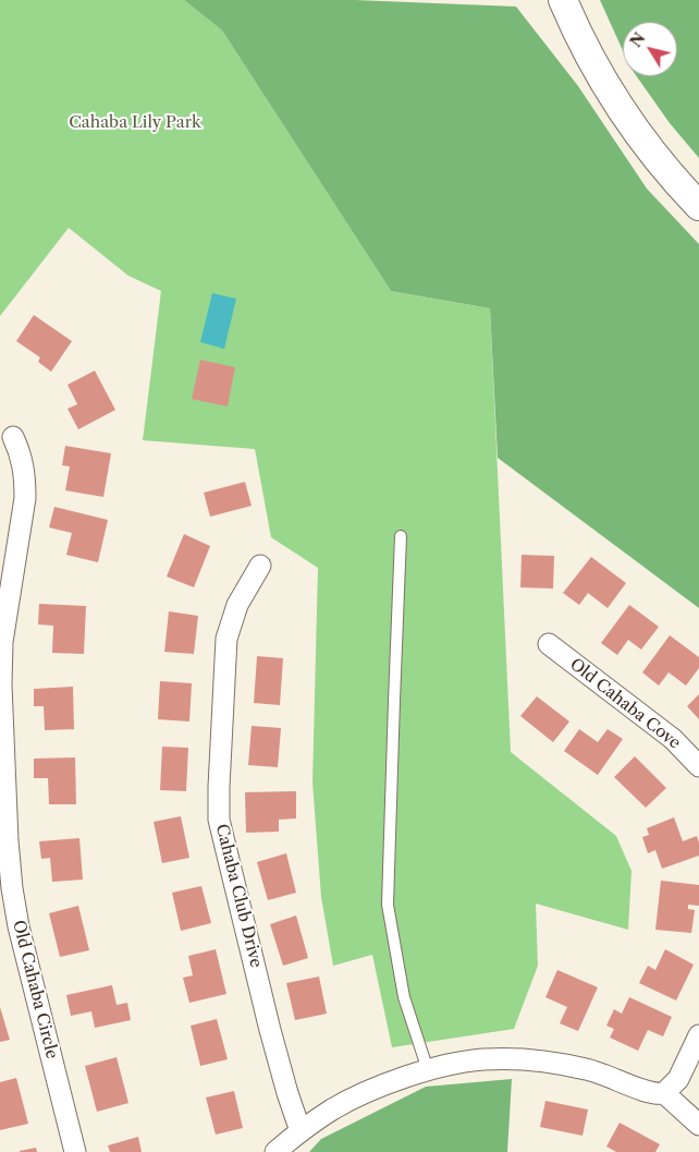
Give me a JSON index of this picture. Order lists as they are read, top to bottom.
{
  "streets": {
    "street": ["Old Cahaba Cove", "Cahaba Club Drive", "Old Cahaba Circle"]
  },
  "parks": ["Cahaba Lily Park"],
  "north": "top left"
}
